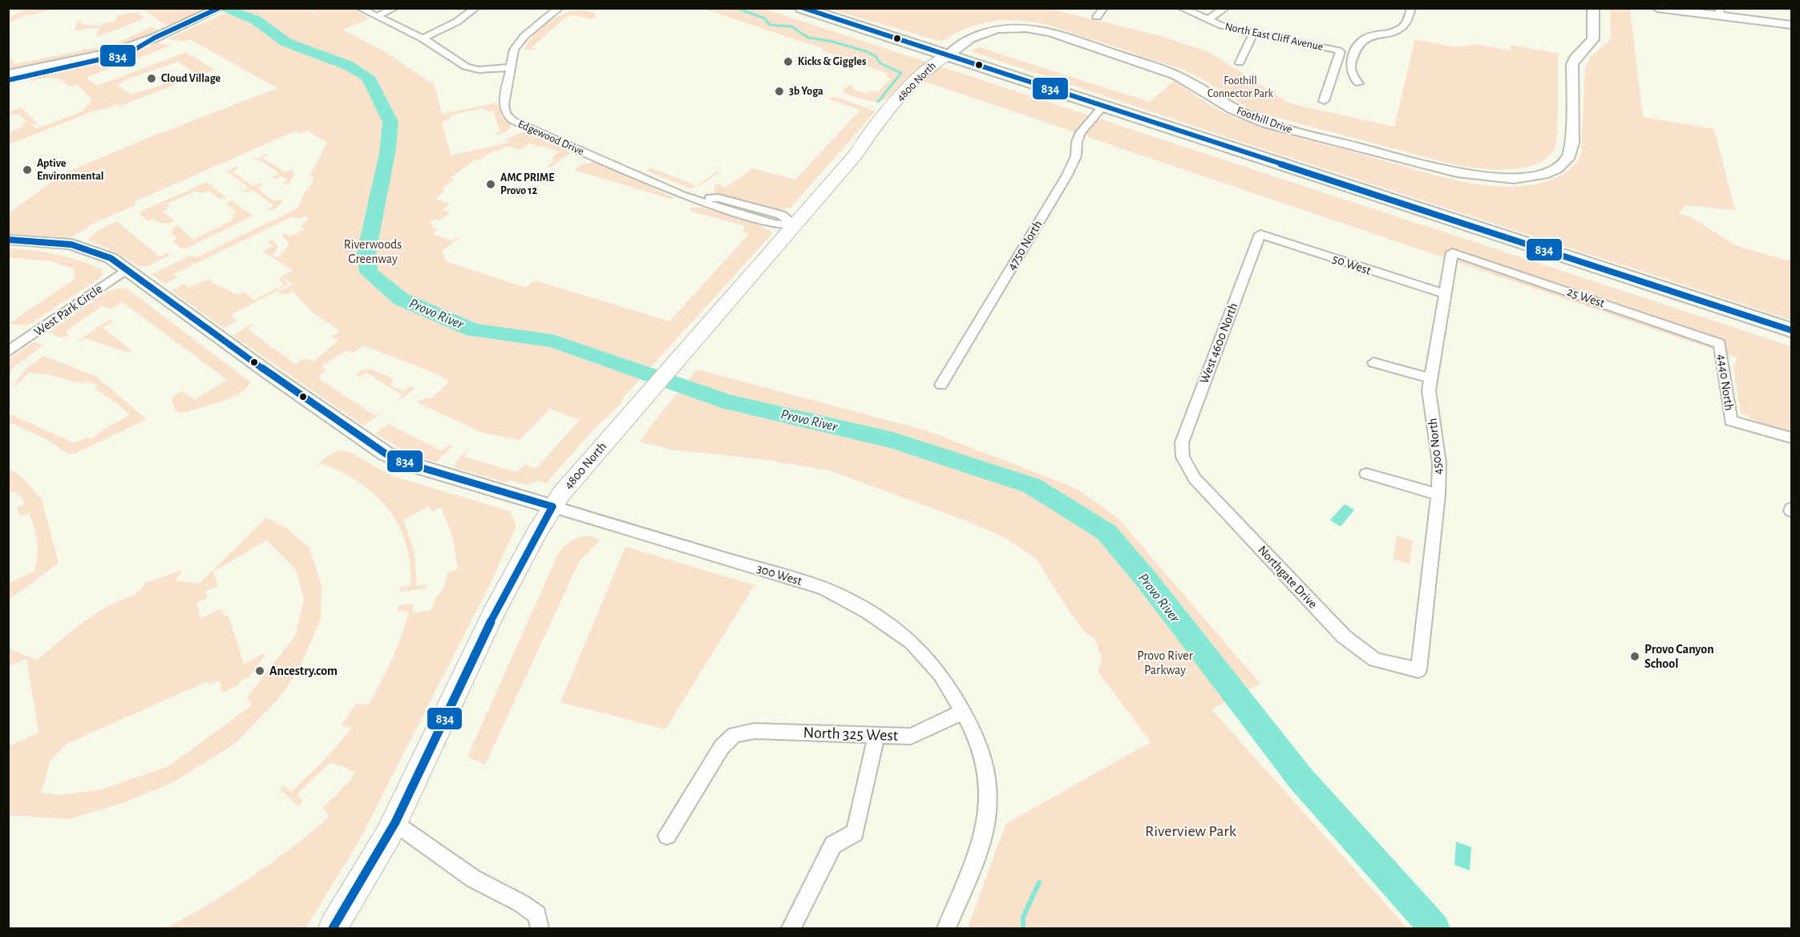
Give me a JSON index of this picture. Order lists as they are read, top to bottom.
{
  "streets": {
    "main road": ["4800 North", "Foothill Drive"],
    "street": [
      "North East Cliff Avenue",
      "Edgewood Drive",
      "4750 North",
      "50 West",
      "25 West",
      "West Park Circle",
      "West 4600 North",
      "4440 North",
      "4500 North",
      "300 West",
      "Northgate Drive",
      "North 325 West"
    ]
  },
  "crossings": [
    ["4800 North", "Foothill Drive"],
    ["4800 North", "Edgewood Drive"],
    ["4800 North", "300 West"],
    ["50 West", "West 4600 North"],
    ["50 West", "4500 North"],
    ["25 West", "4440 North"],
    ["25 West", "4500 North"],
    ["West 4600 North", "Northgate Drive"],
    ["4500 North", "Northgate Drive"],
    ["300 West", "North 325 West"]
  ],
  "water": ["Provo River"],
  "parks": [
    "Foothill Connector Park",
    "Riverwoods Greenway",
    "Provo River Parkway",
    "Riverview Park"
  ],
  "places": [
    "Kicks & Giggles",
    "Cloud Village",
    "3b Yoga",
    "Aptive Environmental",
    "AMC PRIME Provo 12",
    "Provo Canyon School",
    "Ancestry.com"
  ],
  "lines": ["transit line 834"]
}
